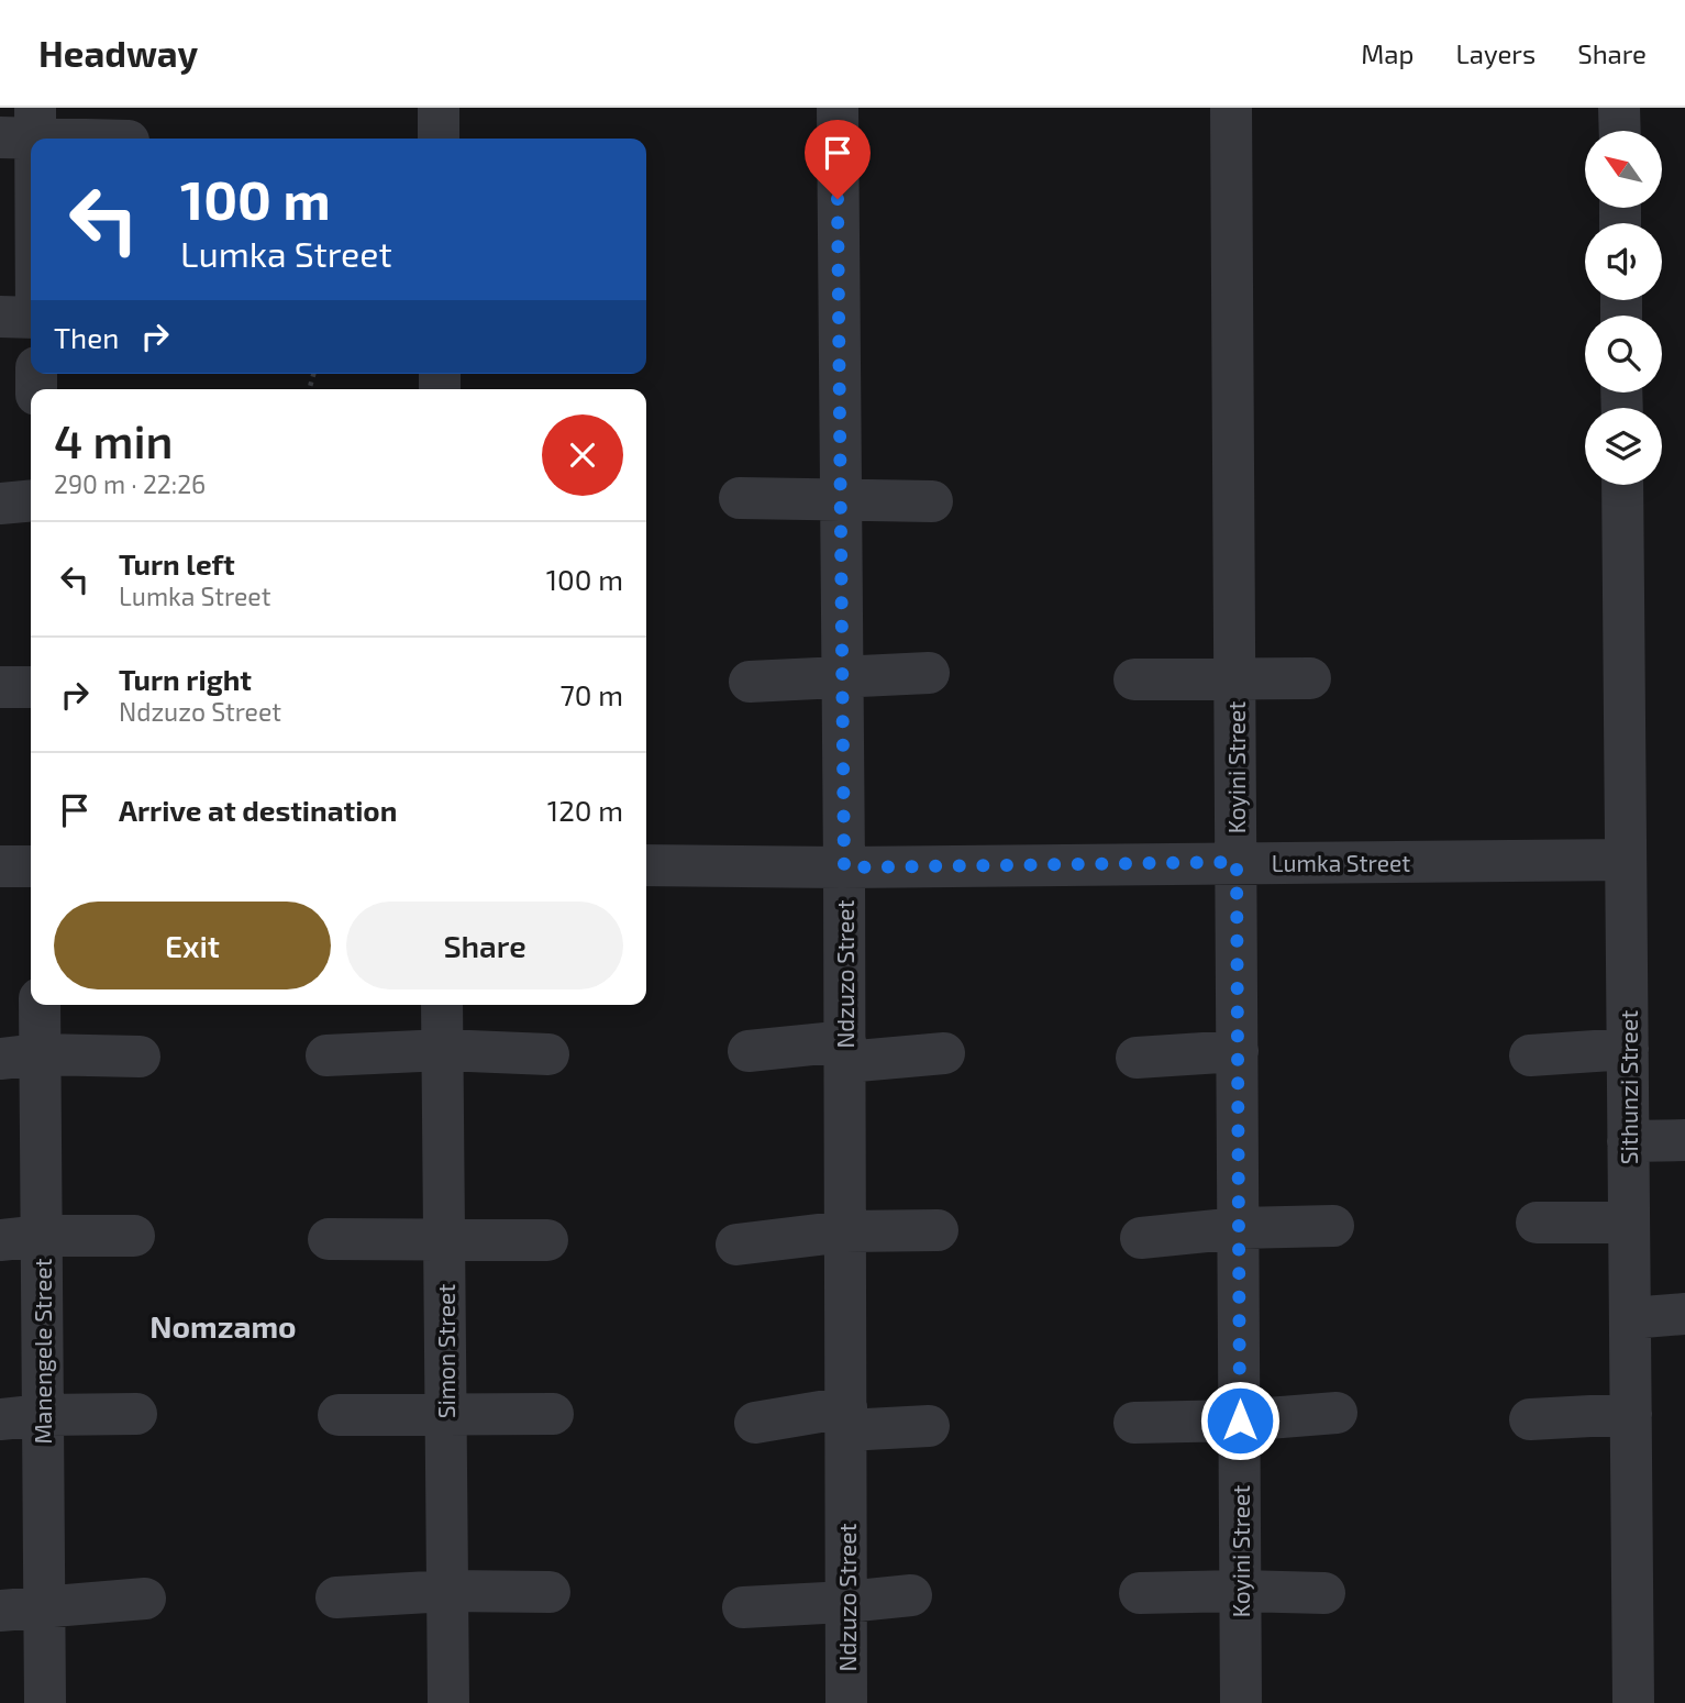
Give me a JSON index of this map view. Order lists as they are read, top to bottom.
{
  "streets": {
    "street": [
      "Koyini Street",
      "Lumka Street",
      "Ndzuzo Street",
      "Sithunzi Street",
      "Manengele Street",
      "Simon Street"
    ]
  },
  "crossings": [
    ["Koyini Street", "Lumka Street"],
    ["Lumka Street", "Ndzuzo Street"],
    ["Lumka Street", "Sithunzi Street"]
  ],
  "districts": ["Nomzamo"],
  "north": "top left",
  "page": {
    "header": "Headway",
    "nav": ["Map", "Layers", "Share"],
    "turn": ["100 m", "Lumka Street"],
    "then": "Then",
    "heading": ["4 min", "290 m · 22:26"],
    "list": [
      {
        "name": "Turn left",
        "note": "Lumka Street",
        "value": "100 m"
      },
      {
        "name": "Turn right",
        "note": "Ndzuzo Street",
        "value": "70 m"
      },
      {
        "name": "Arrive at destination",
        "value": "120 m"
      }
    ],
    "buttons": ["Exit", "Share"]
  }
}
